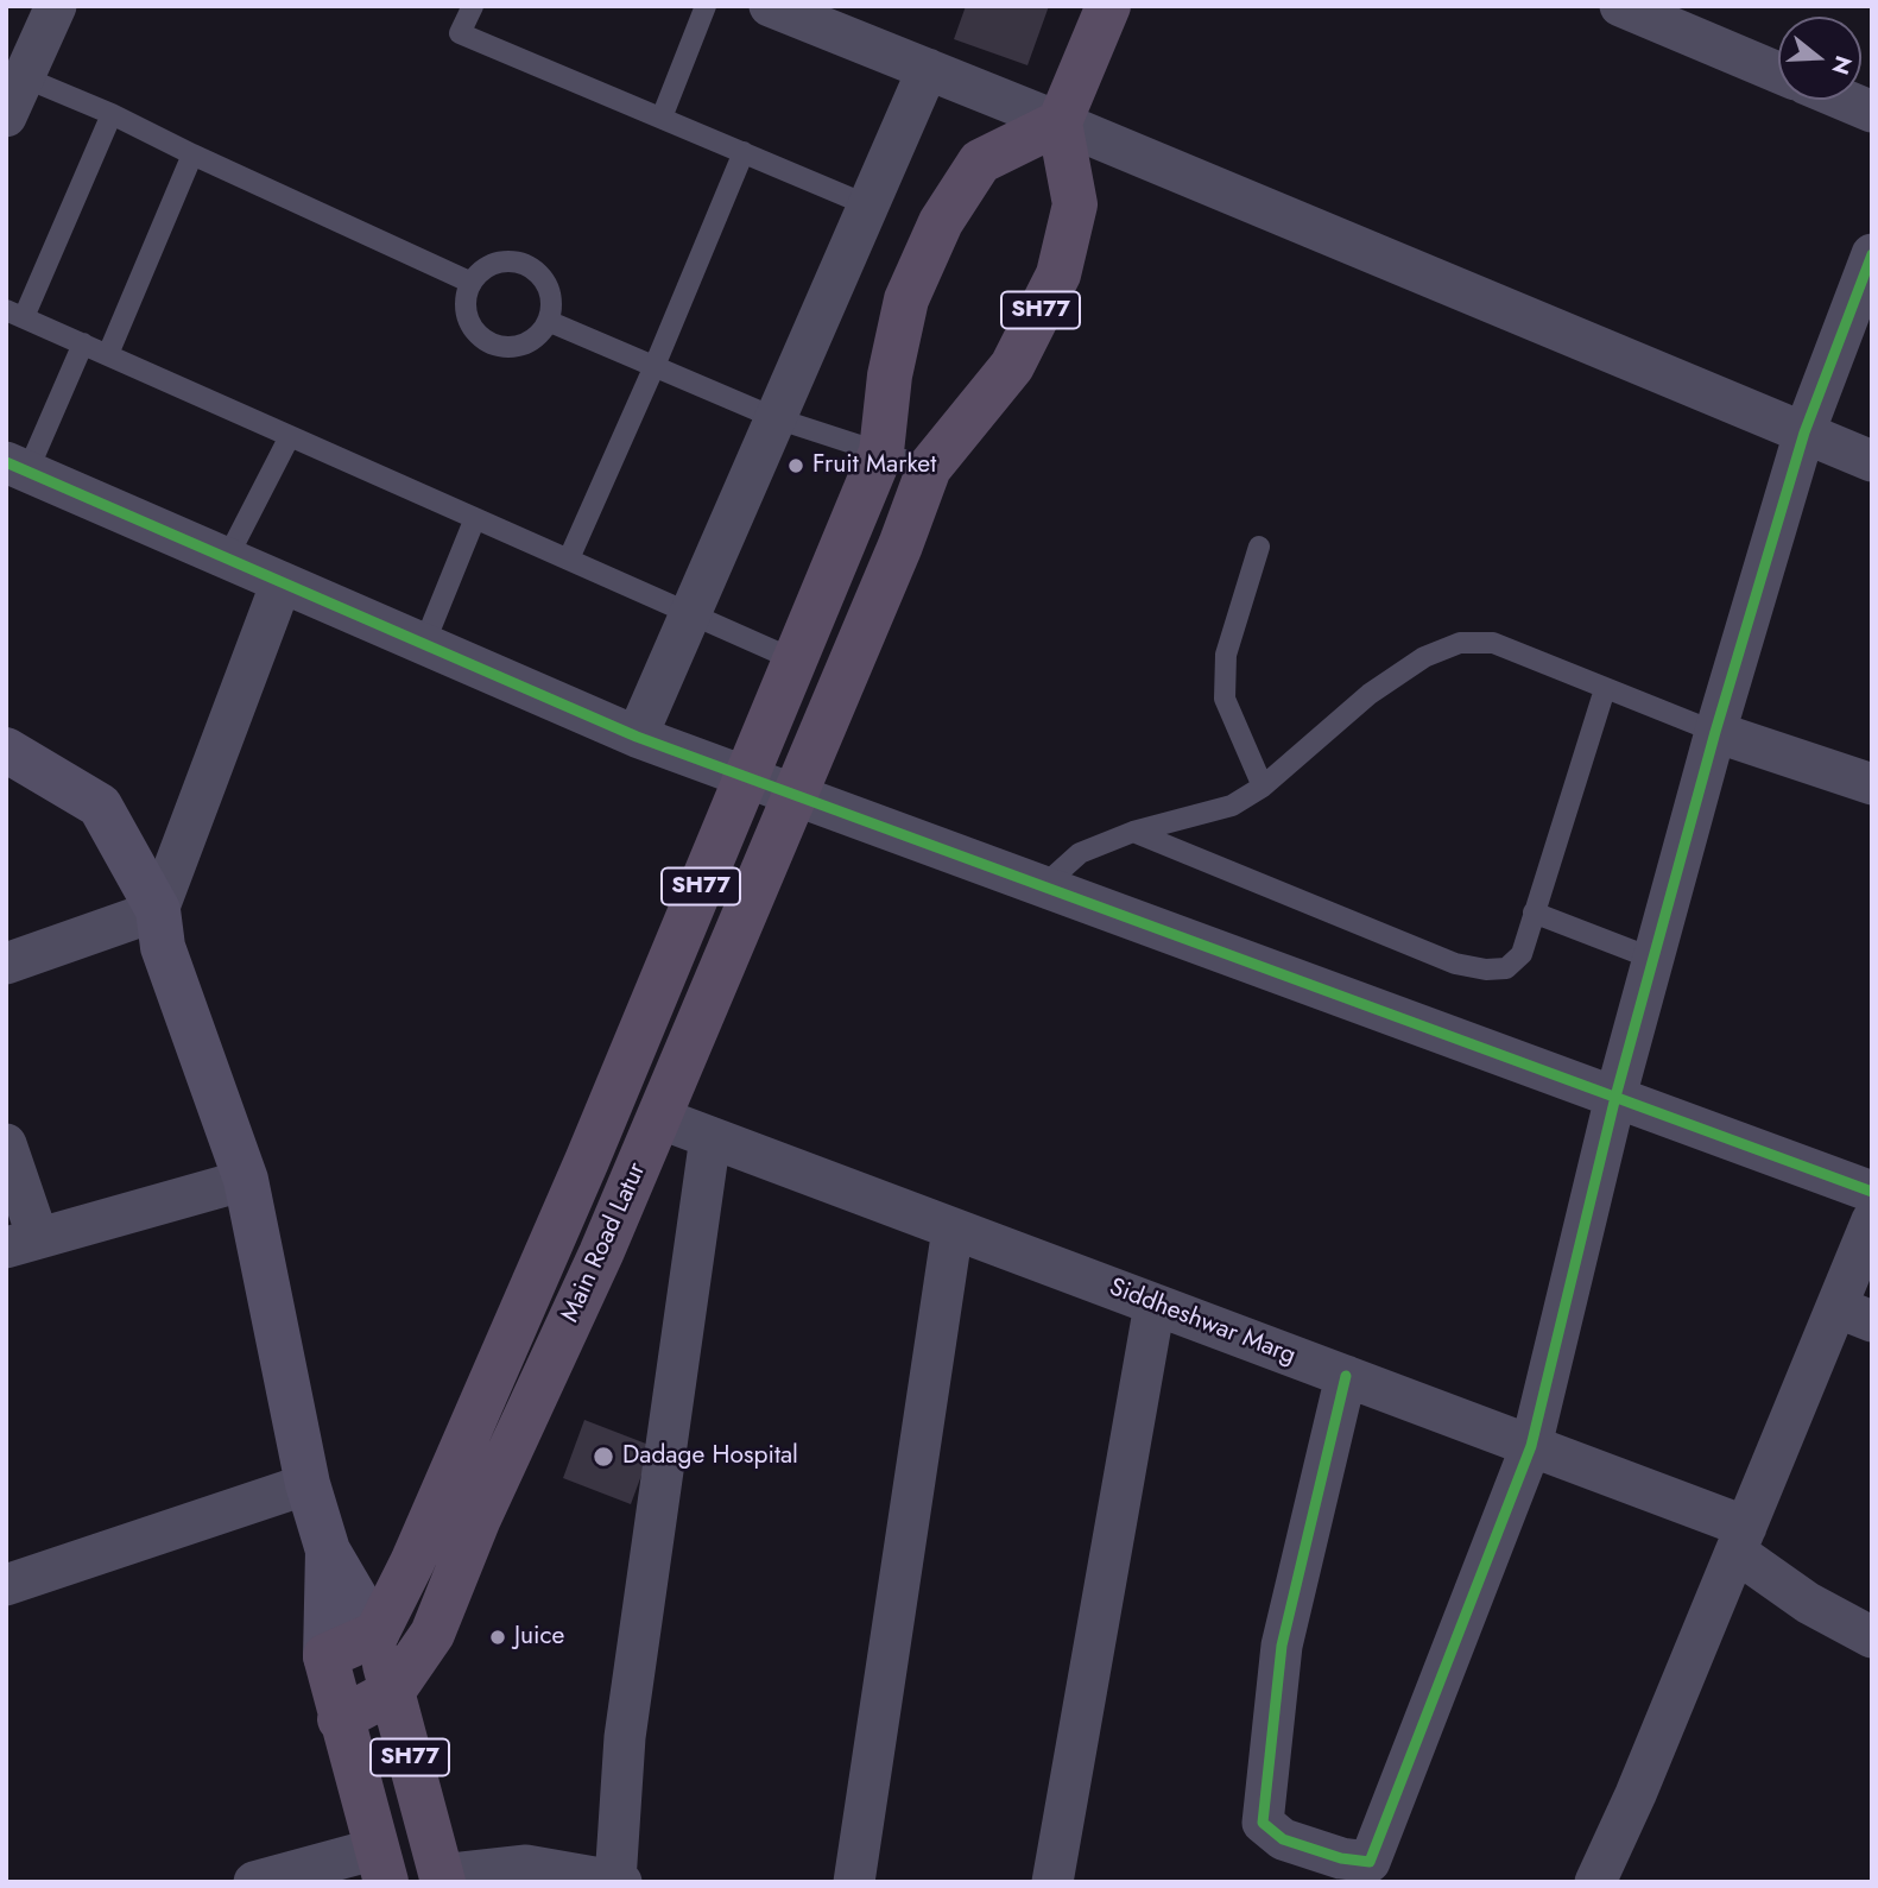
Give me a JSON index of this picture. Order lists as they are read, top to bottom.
{
  "streets": {
    "main road": ["SH77", "Main Road Latur"],
    "street": ["Siddheshwar Marg"]
  },
  "crossings": [
    ["SH77", "Main Road Latur"],
    ["Main Road Latur", "Siddheshwar Marg"]
  ],
  "places": ["Fruit Market", "Dadage Hospital", "Juice"],
  "north": "right"
}
